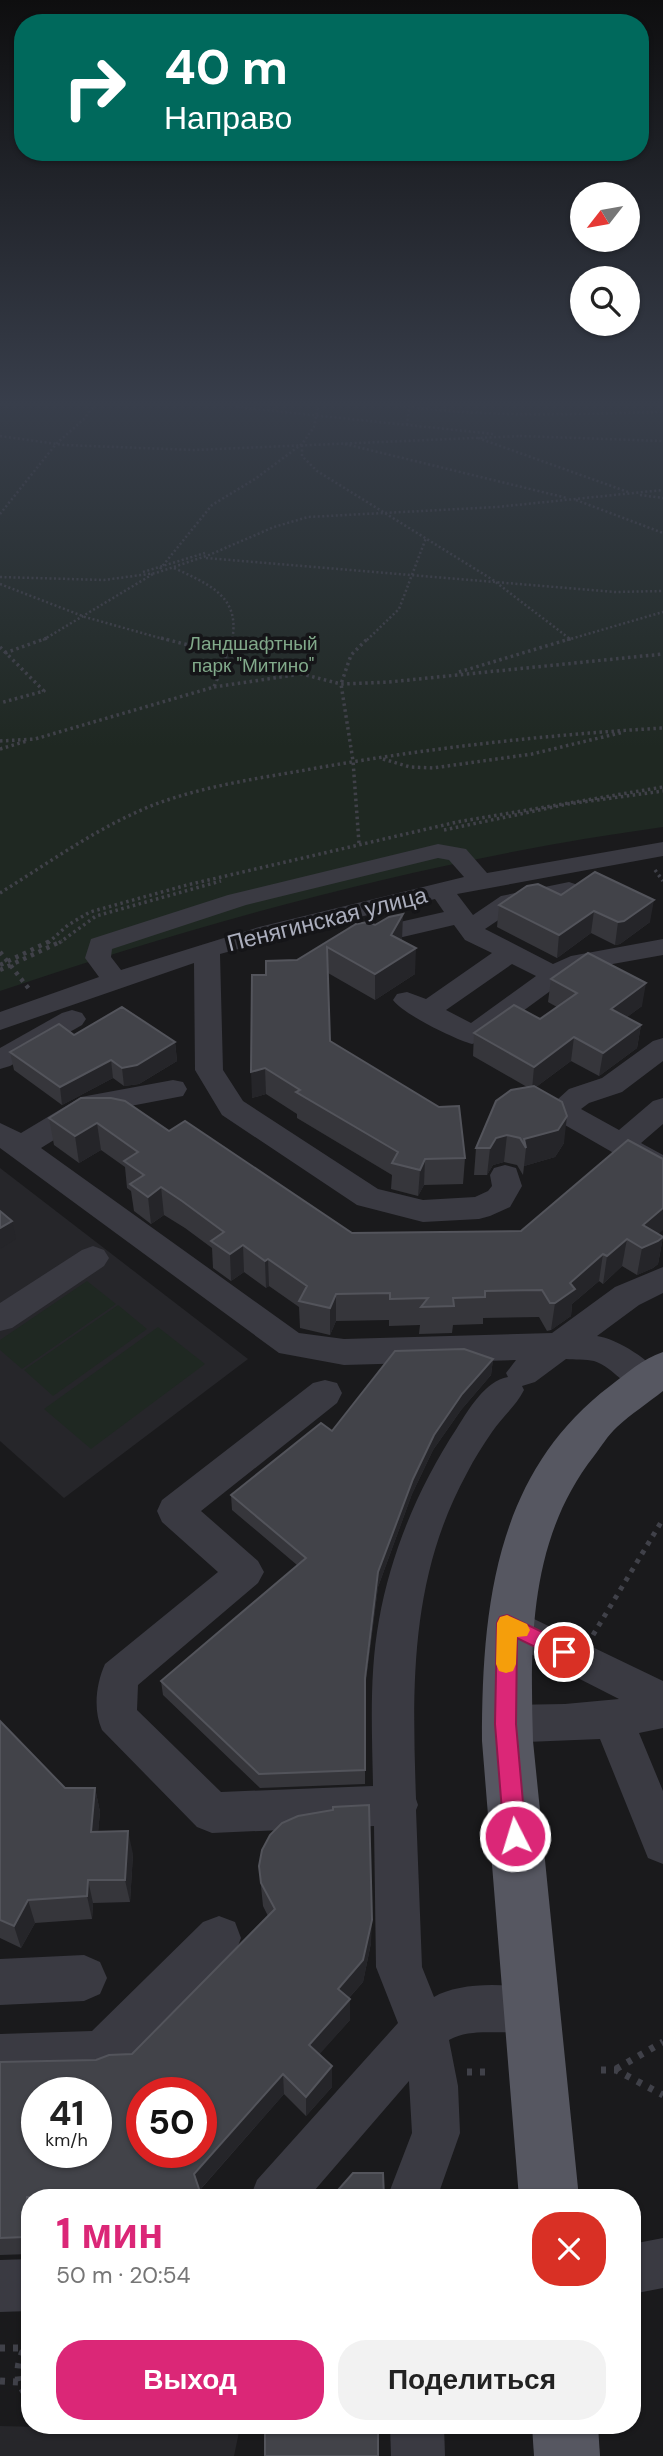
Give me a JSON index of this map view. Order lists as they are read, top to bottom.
{
  "streets": {
    "street": ["Пенягинская улица"]
  },
  "parks": ["Ландшафтный парк \"Митино\""],
  "north": "bottom left",
  "page": {
    "turn": ["40 m", "Направо"],
    "speed": "41 km/h",
    "limit": "50",
    "heading": ["1 мин", "50 m · 20:54"],
    "buttons": ["Выход", "Поделиться"]
  }
}
